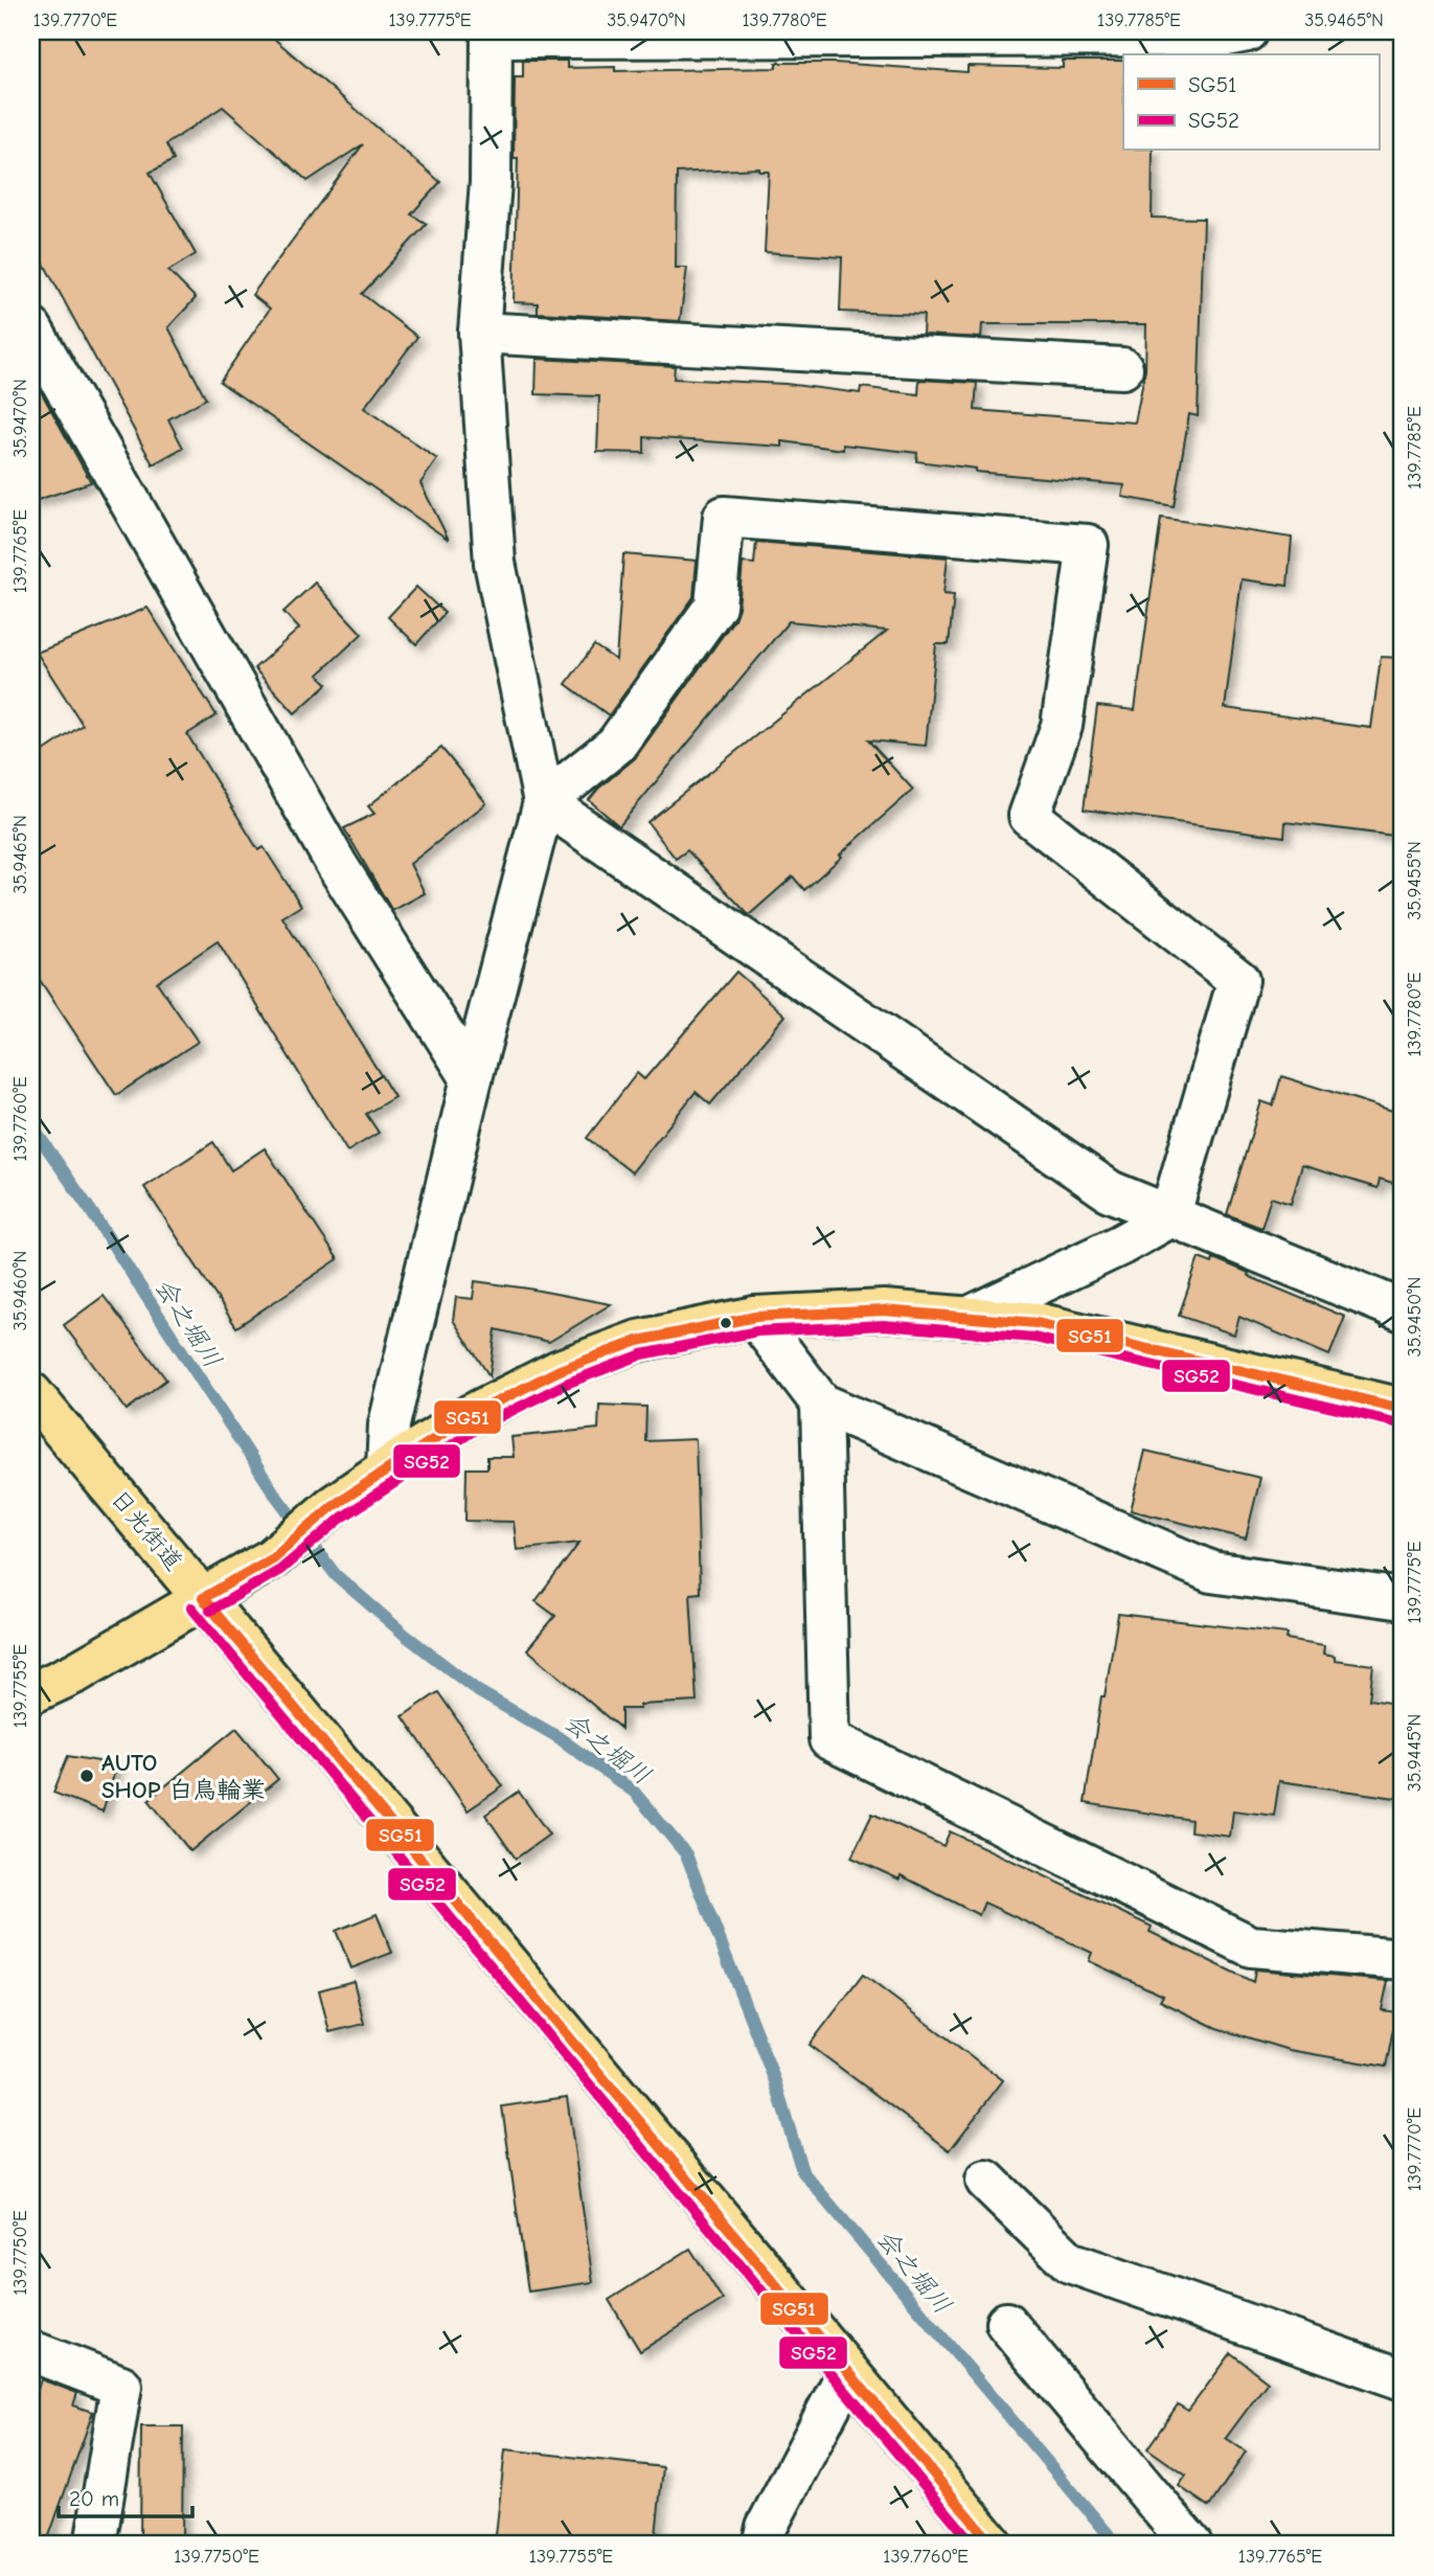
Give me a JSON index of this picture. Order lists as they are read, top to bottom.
{
  "streets": {
    "main road": ["日光街道"]
  },
  "water": ["会之堀川"],
  "places": ["AUTO SHOP 白鳥輪業"],
  "lines": ["transit line SG51", "transit line SG52"],
  "legend": ["SG51", "SG52"],
  "scale_bar": "20 m",
  "coordinates": [
    "139.7770°E",
    "139.7775°E",
    "35.9470°N",
    "139.7780°E",
    "139.7785°E",
    "35.9465°N",
    "139.7765°E",
    "35.9455°N",
    "139.7760°E",
    "35.9460°N",
    "35.9450°N",
    "139.7755°E",
    "35.9445°N",
    "139.7750°E"
  ]
}
